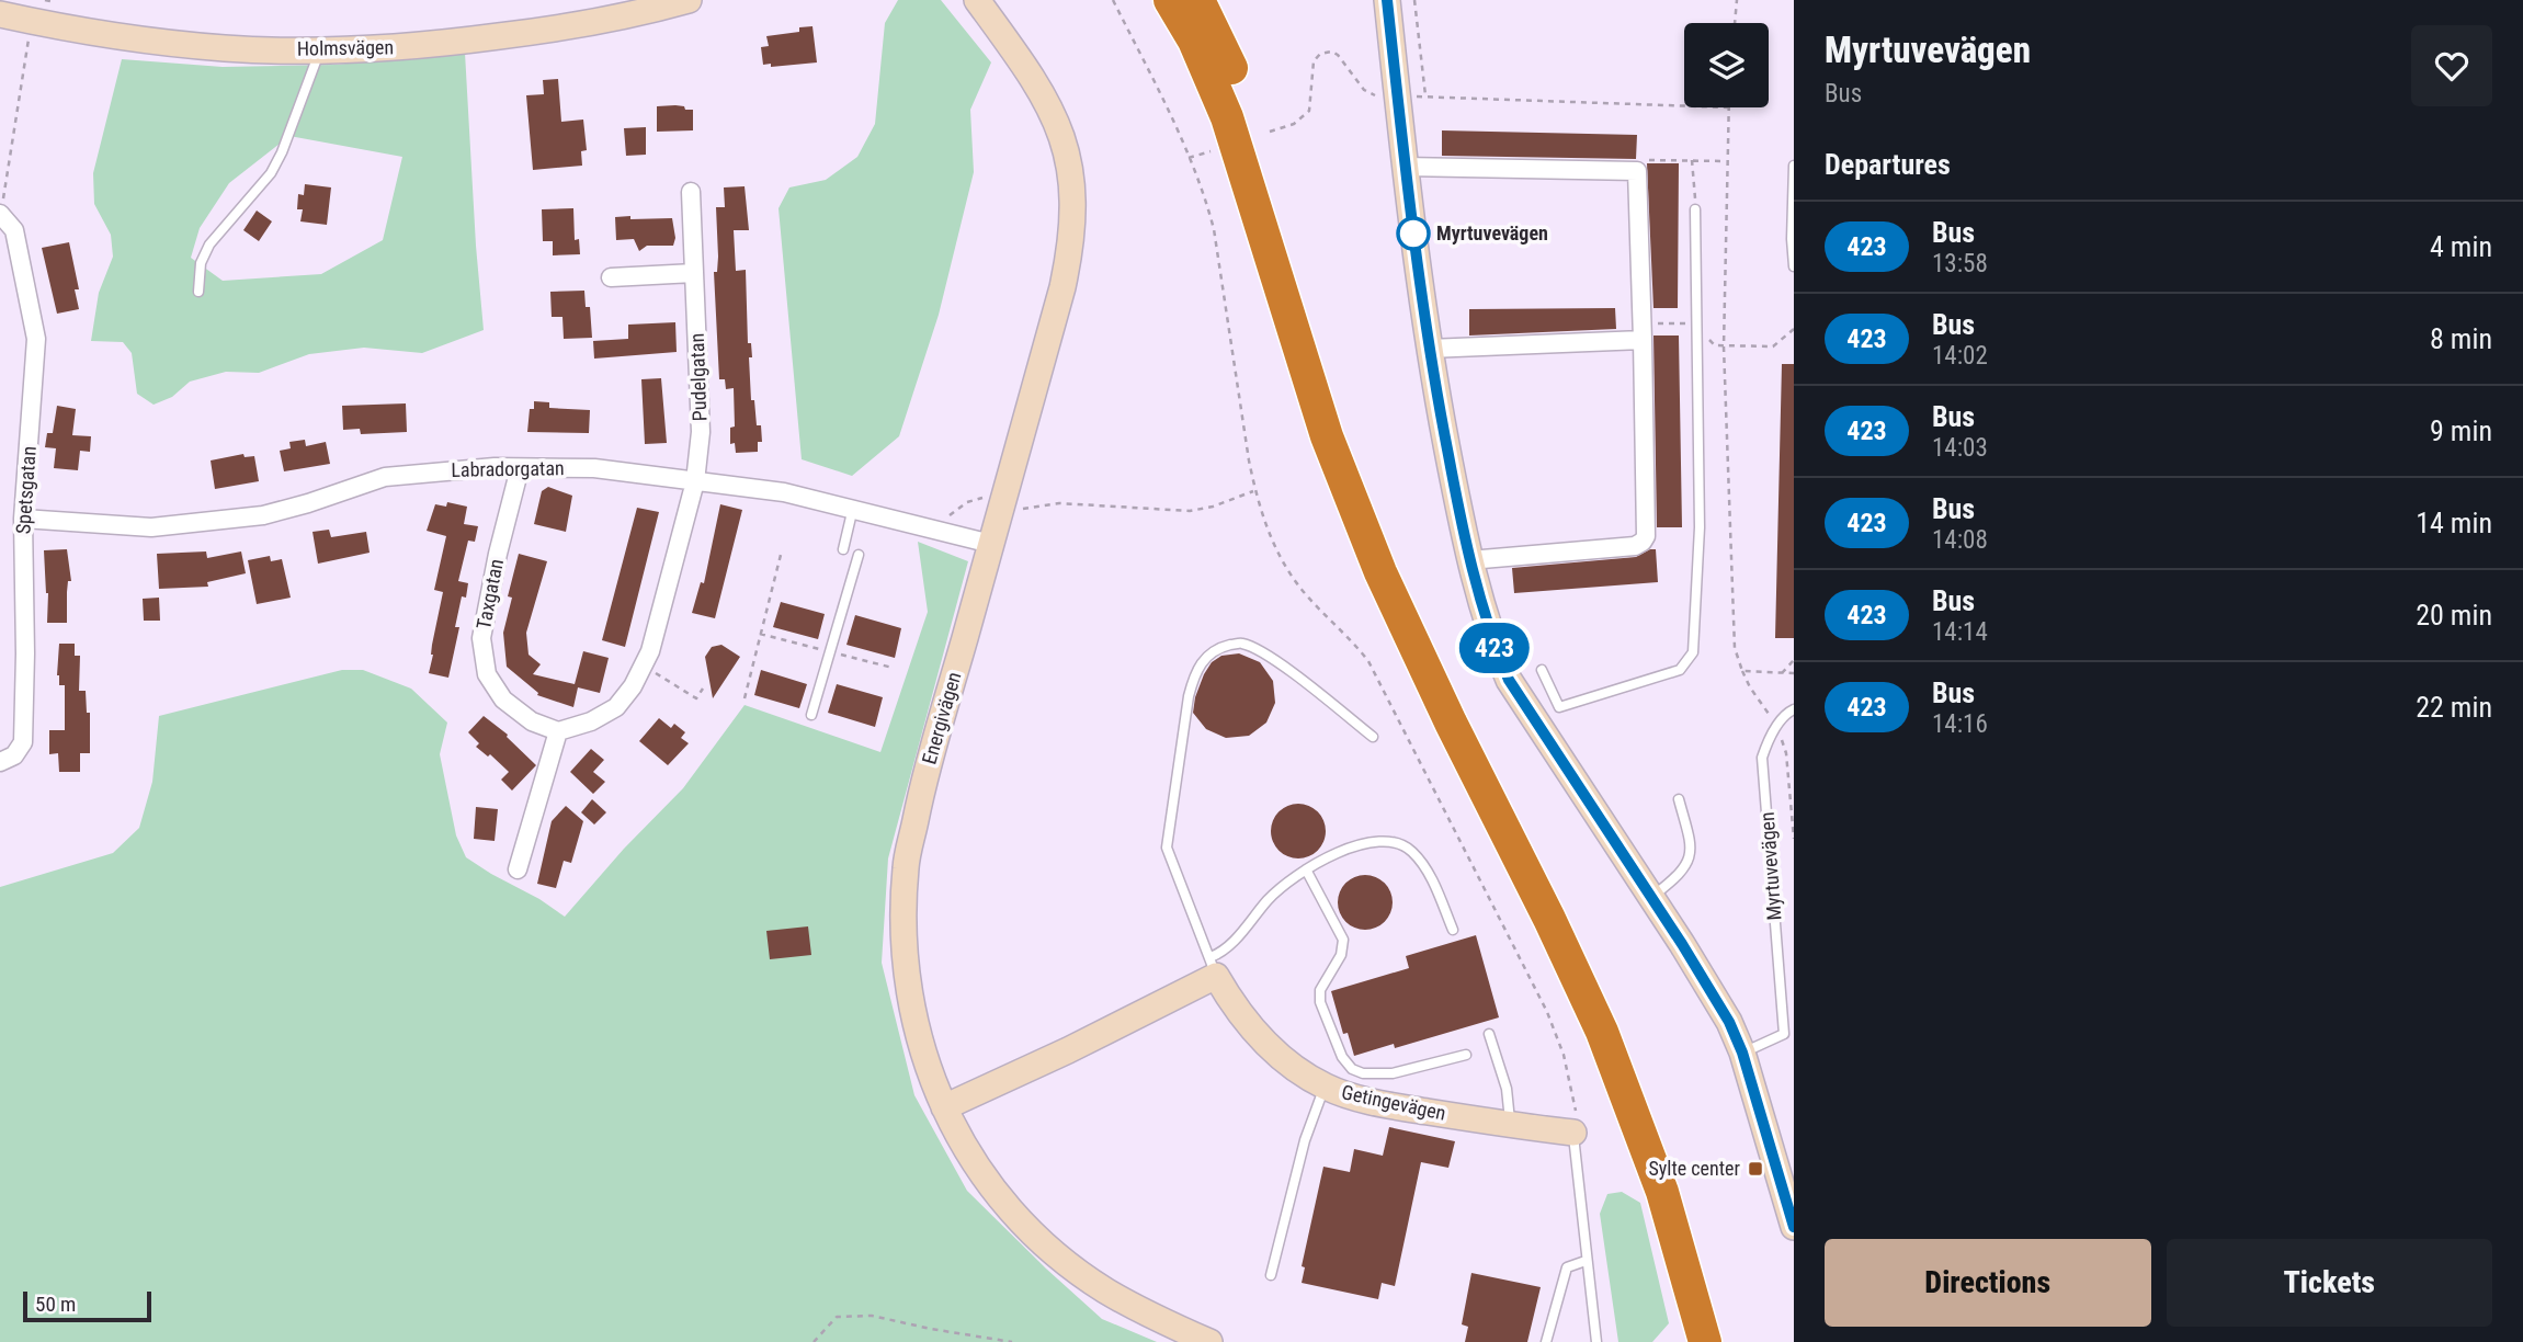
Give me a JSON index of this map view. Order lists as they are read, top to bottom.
{
  "streets": {
    "street": [
      "Holmsvägen",
      "Pudelgatan",
      "Labradorgatan",
      "Spetsgatan",
      "Taxgatan",
      "Energivägen",
      "Getingevägen"
    ],
    "lane": ["Myrtuvevägen"]
  },
  "crossings": [
    ["Pudelgatan", "Labradorgatan"],
    ["Labradorgatan", "Spetsgatan"],
    ["Labradorgatan", "Taxgatan"],
    ["Labradorgatan", "Energivägen"]
  ],
  "places": {
    "other": ["Myrtuvevägen"],
    "transit": ["Sylte center"]
  },
  "lines": ["bus line 423"],
  "scale_bar": "50 m",
  "page": {
    "on_map": "423",
    "heading": [
      ["Myrtuvevägen", "Bus"],
      "Departures"
    ],
    "list": [
      {
        "mark": "423",
        "name": "Bus",
        "note": "13:58",
        "value": "4 min"
      },
      {
        "mark": "423",
        "name": "Bus",
        "note": "14:02",
        "value": "8 min"
      },
      {
        "mark": "423",
        "name": "Bus",
        "note": "14:03",
        "value": "9 min"
      },
      {
        "mark": "423",
        "name": "Bus",
        "note": "14:08",
        "value": "14 min"
      },
      {
        "mark": "423",
        "name": "Bus",
        "note": "14:14",
        "value": "20 min"
      },
      {
        "mark": "423",
        "name": "Bus",
        "note": "14:16",
        "value": "22 min"
      }
    ],
    "buttons": ["Directions", "Tickets"],
    "scale": "50 m"
  }
}
